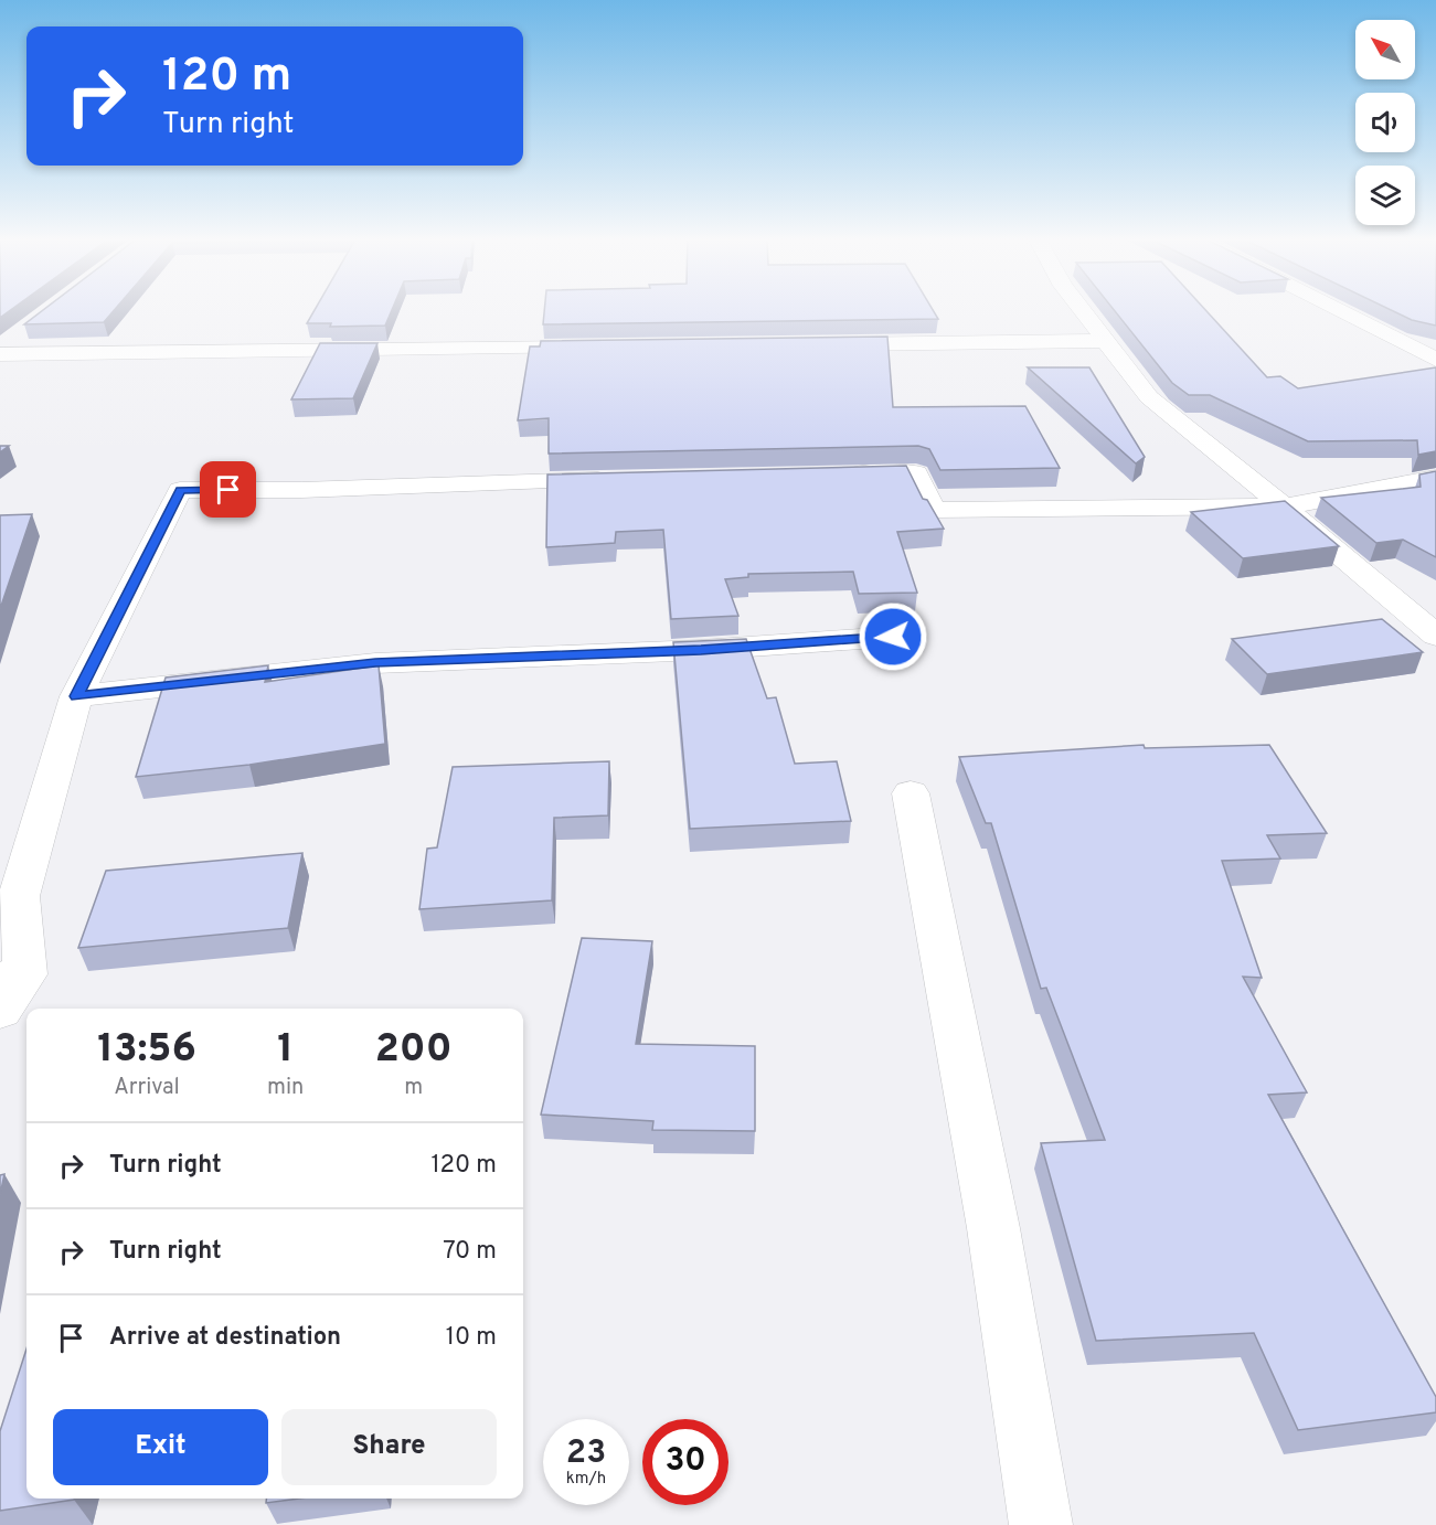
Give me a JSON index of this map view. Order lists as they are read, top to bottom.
{
  "north": "top left",
  "page": {
    "turn": ["120 m", "Turn right"],
    "eta": [
      "13:56",
      "Arrival",
      "1",
      "min",
      "200",
      "m"
    ],
    "list": [
      {
        "name": "Turn right",
        "value": "120 m"
      },
      {
        "name": "Turn right",
        "value": "70 m"
      },
      {
        "name": "Arrive at destination",
        "value": "10 m"
      }
    ],
    "buttons": ["Exit", "Share"],
    "speed": "23 km/h",
    "limit": "30"
  }
}
